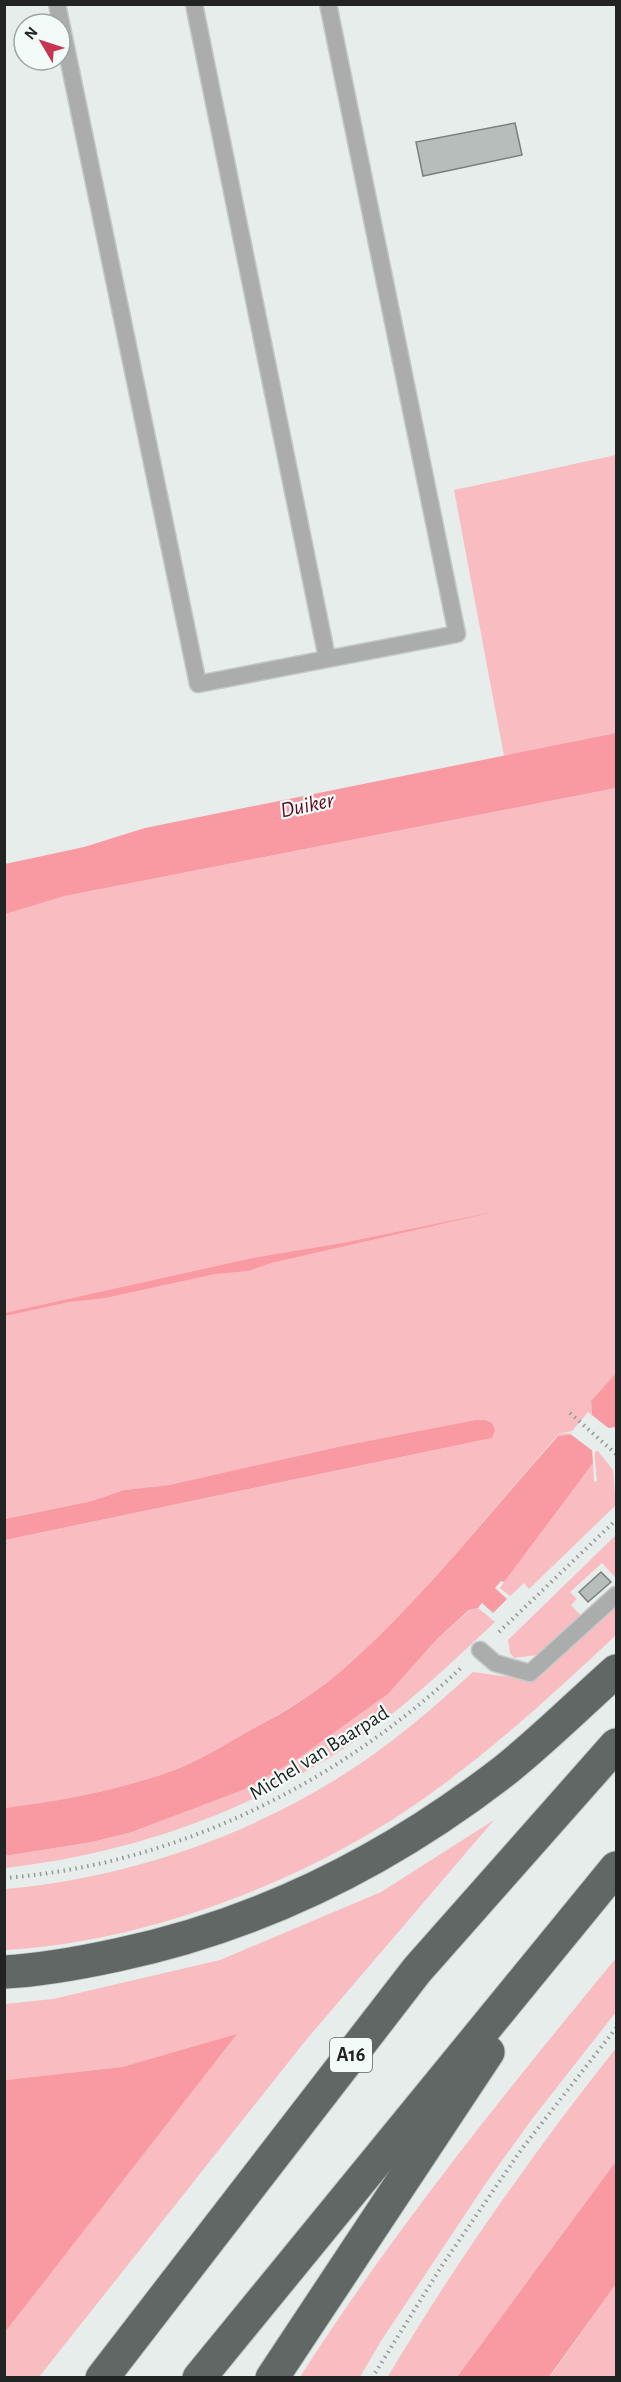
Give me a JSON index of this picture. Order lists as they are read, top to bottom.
{
  "streets": {
    "highway": ["A16"],
    "path": ["Michel van Baarpad"]
  },
  "water": ["Duiker"],
  "north": "top left"
}
